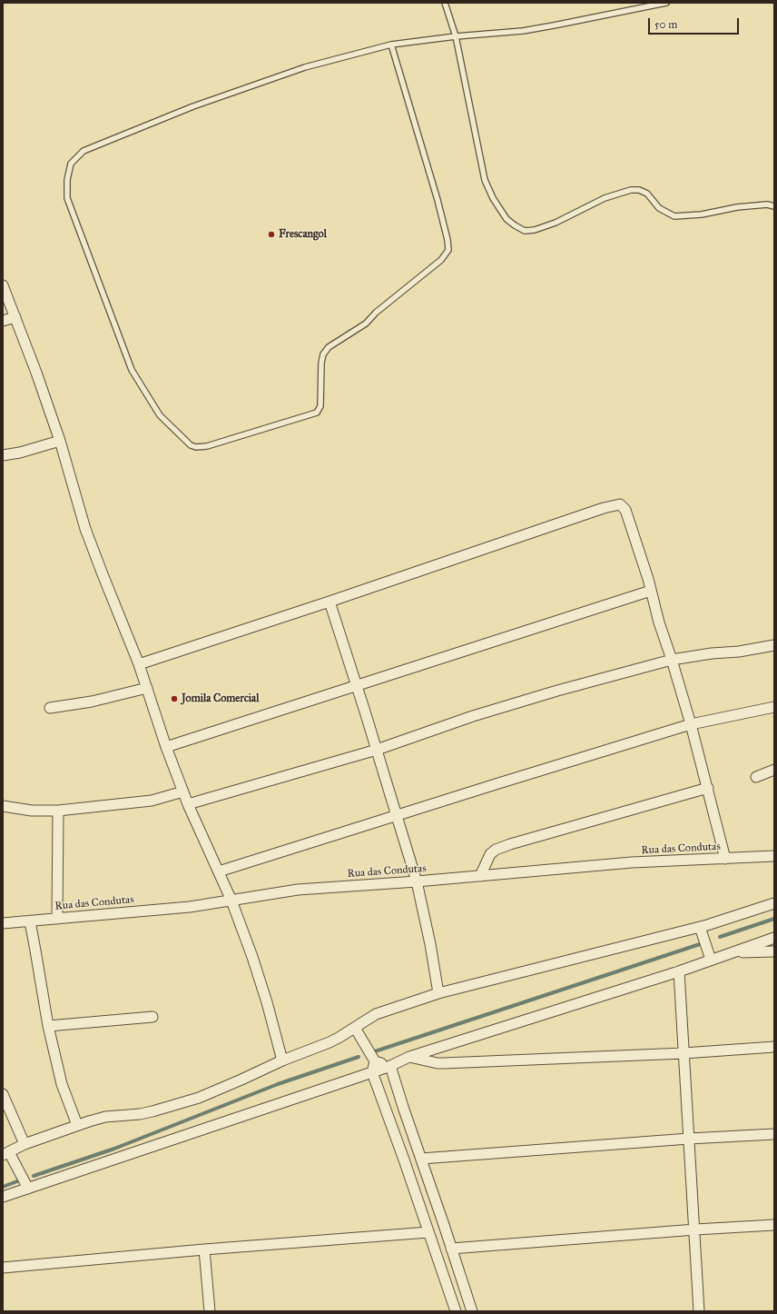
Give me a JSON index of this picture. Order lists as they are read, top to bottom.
{
  "streets": {
    "street": ["Rua das Condutas"]
  },
  "places": ["Frescangol", "Jomila Comercial"],
  "scale_bar": "50 m"
}
